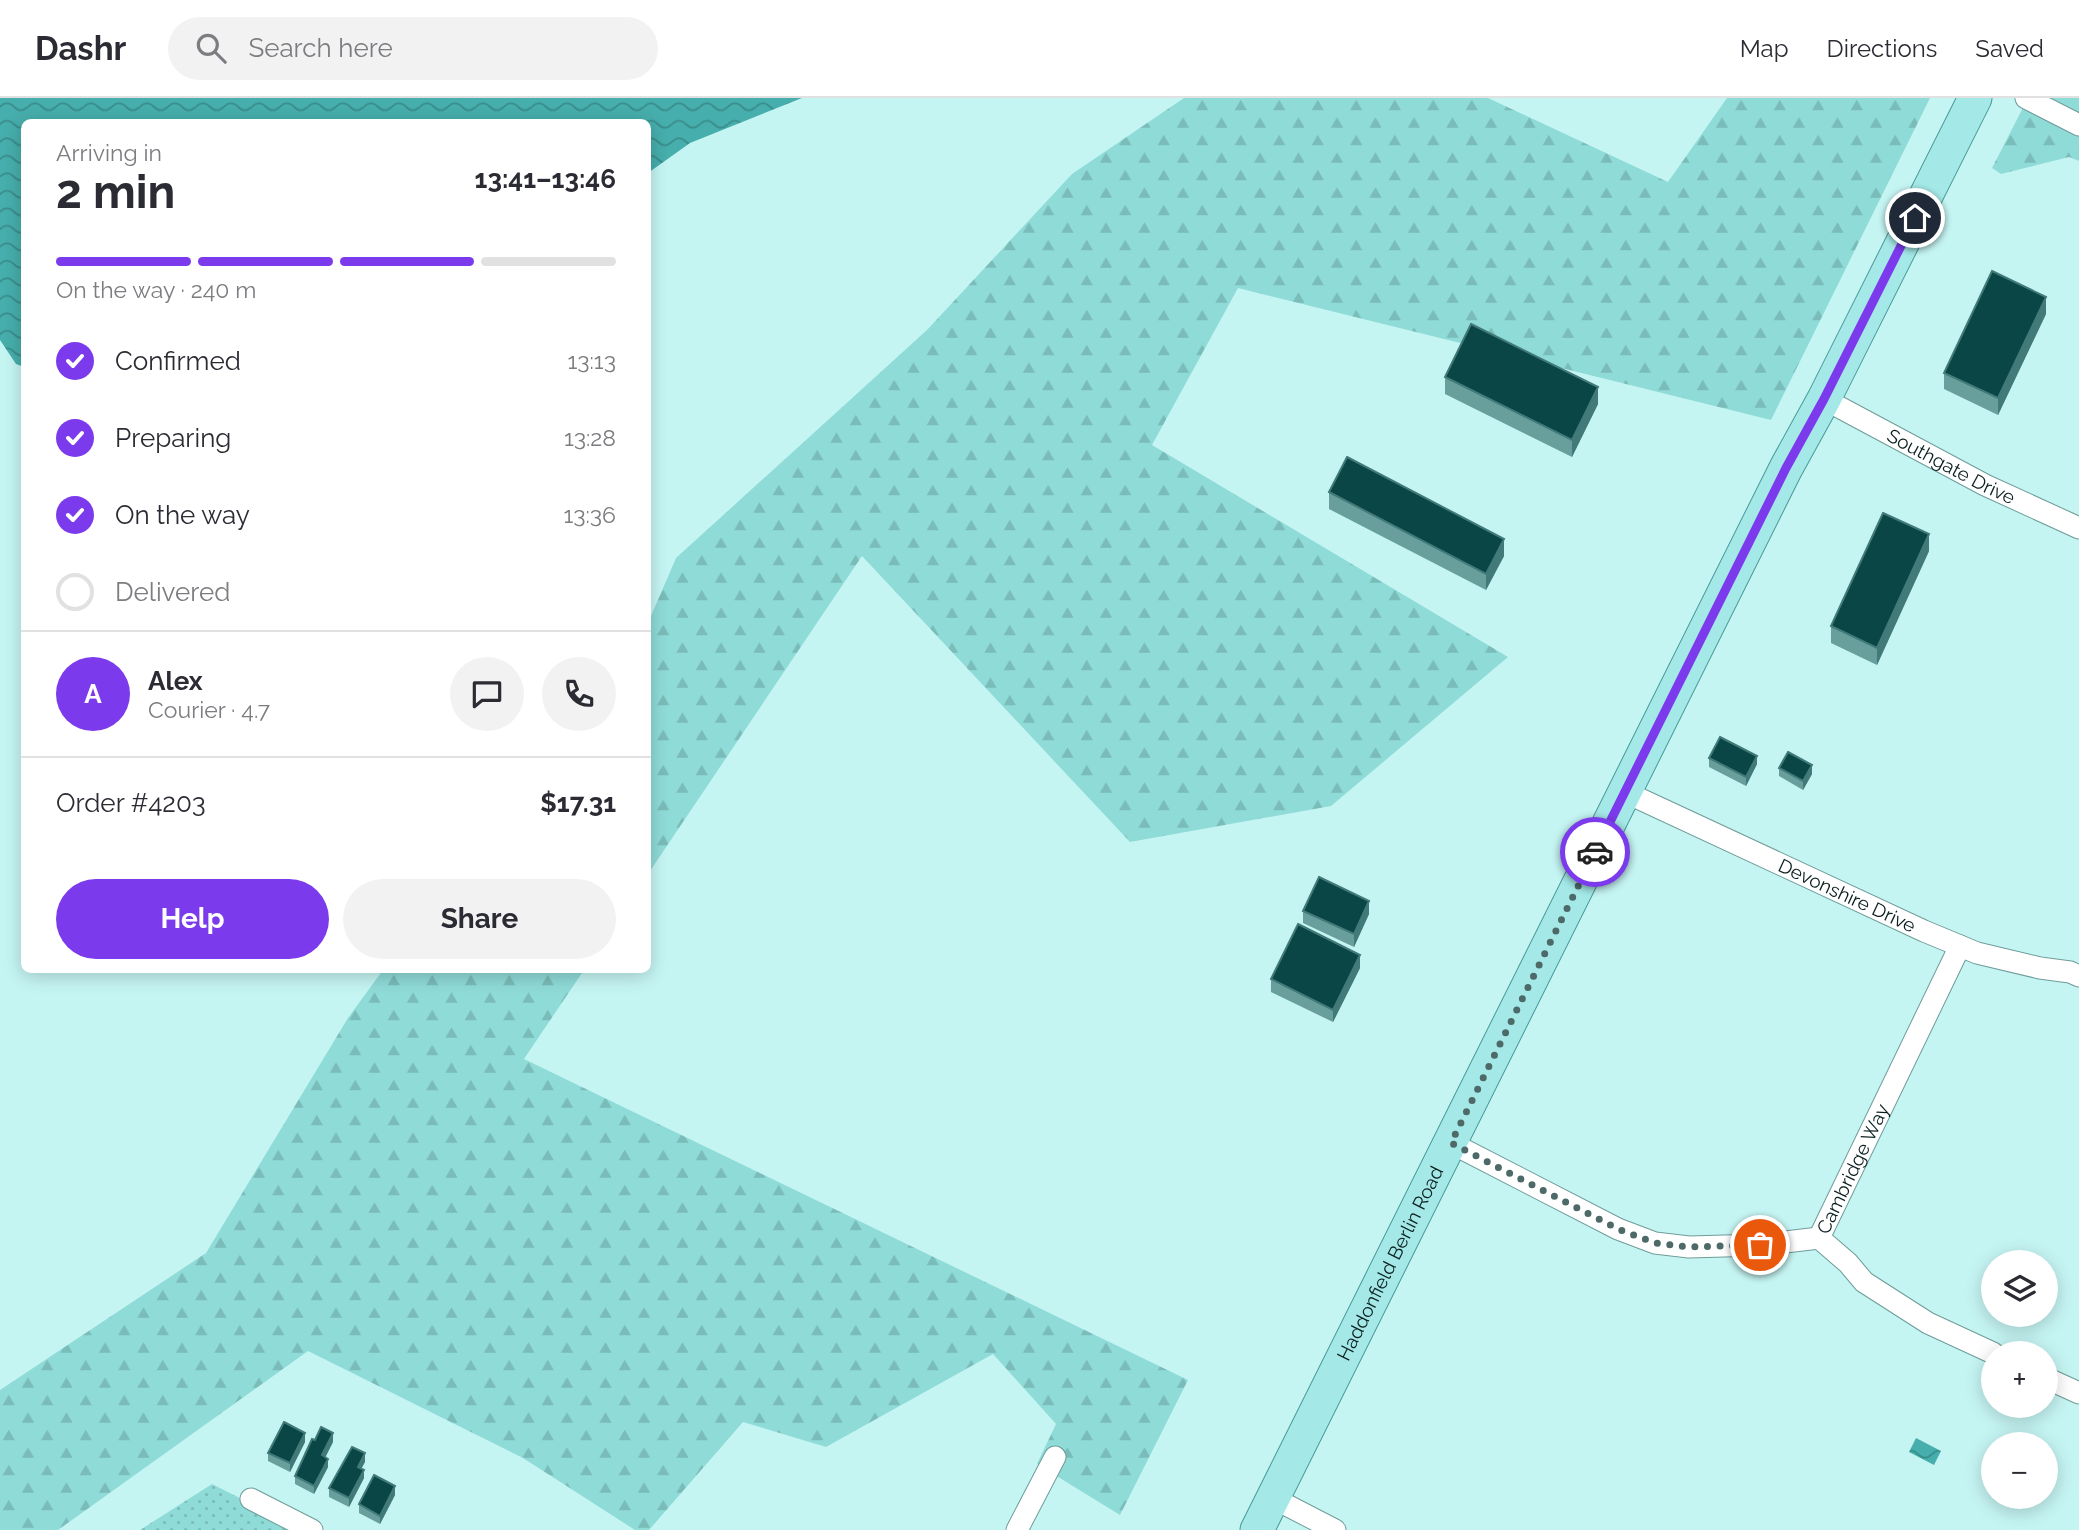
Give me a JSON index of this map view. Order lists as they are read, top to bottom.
{
  "streets": {
    "main road": ["Haddonfield Berlin Road"],
    "street": ["Southgate Drive", "Devonshire Drive", "Cambridge Way"]
  },
  "crossings": [
    ["Southgate Drive", "Haddonfield Berlin Road"],
    ["Devonshire Drive", "Cambridge Way"],
    ["Devonshire Drive", "Haddonfield Berlin Road"]
  ],
  "page": {
    "header": "Dashr",
    "search": "Search here",
    "nav": ["Map", "Directions", "Saved"],
    "heading": ["2 min", "Arriving in", "13:41–13:46"],
    "panel": [
      "Alex",
      "Courier · 4.7",
      "Order #4203",
      "$17.31"
    ],
    "bar": "On the way · 240 m",
    "list": [
      ["Confirmed", "13:13"],
      ["Preparing", "13:28"],
      ["On the way", "13:36"],
      "Delivered"
    ],
    "round": "A",
    "buttons": ["Help", "Share"],
    "map_buttons": ["+", "−"]
  }
}
